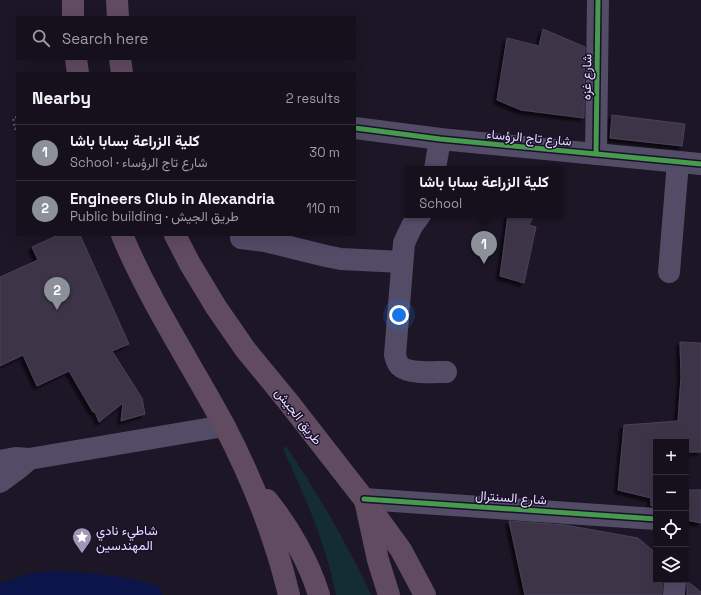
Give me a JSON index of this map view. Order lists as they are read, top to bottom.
{
  "streets": {
    "highway": ["طريق الجيش"],
    "street": ["شارع غزه", "شارع تاج الرؤساء", "شارع السنترال"]
  },
  "crossings": [
    ["شارع غزه", "شارع تاج الرؤساء"],
    ["طريق الجيش", "شارع السنترال"]
  ],
  "places": {
    "place": ["شاطيء نادي المهندسين"]
  },
  "page": {
    "search": "Search here",
    "heading": ["Nearby", "2 results"],
    "list": [
      {
        "mark": "1",
        "name": "كلية الزراعة بسابا باشا",
        "note": "School · شارع تاج الرؤساء",
        "value": "30 m"
      },
      {
        "mark": "2",
        "name": "Engineers Club in Alexandria",
        "note": "Public building · طريق الجيش",
        "value": "110 m"
      }
    ],
    "popup": ["كلية الزراعة بسابا باشا", "School"],
    "pins": ["1", "2"],
    "map_buttons": ["+", "−"]
  }
}
